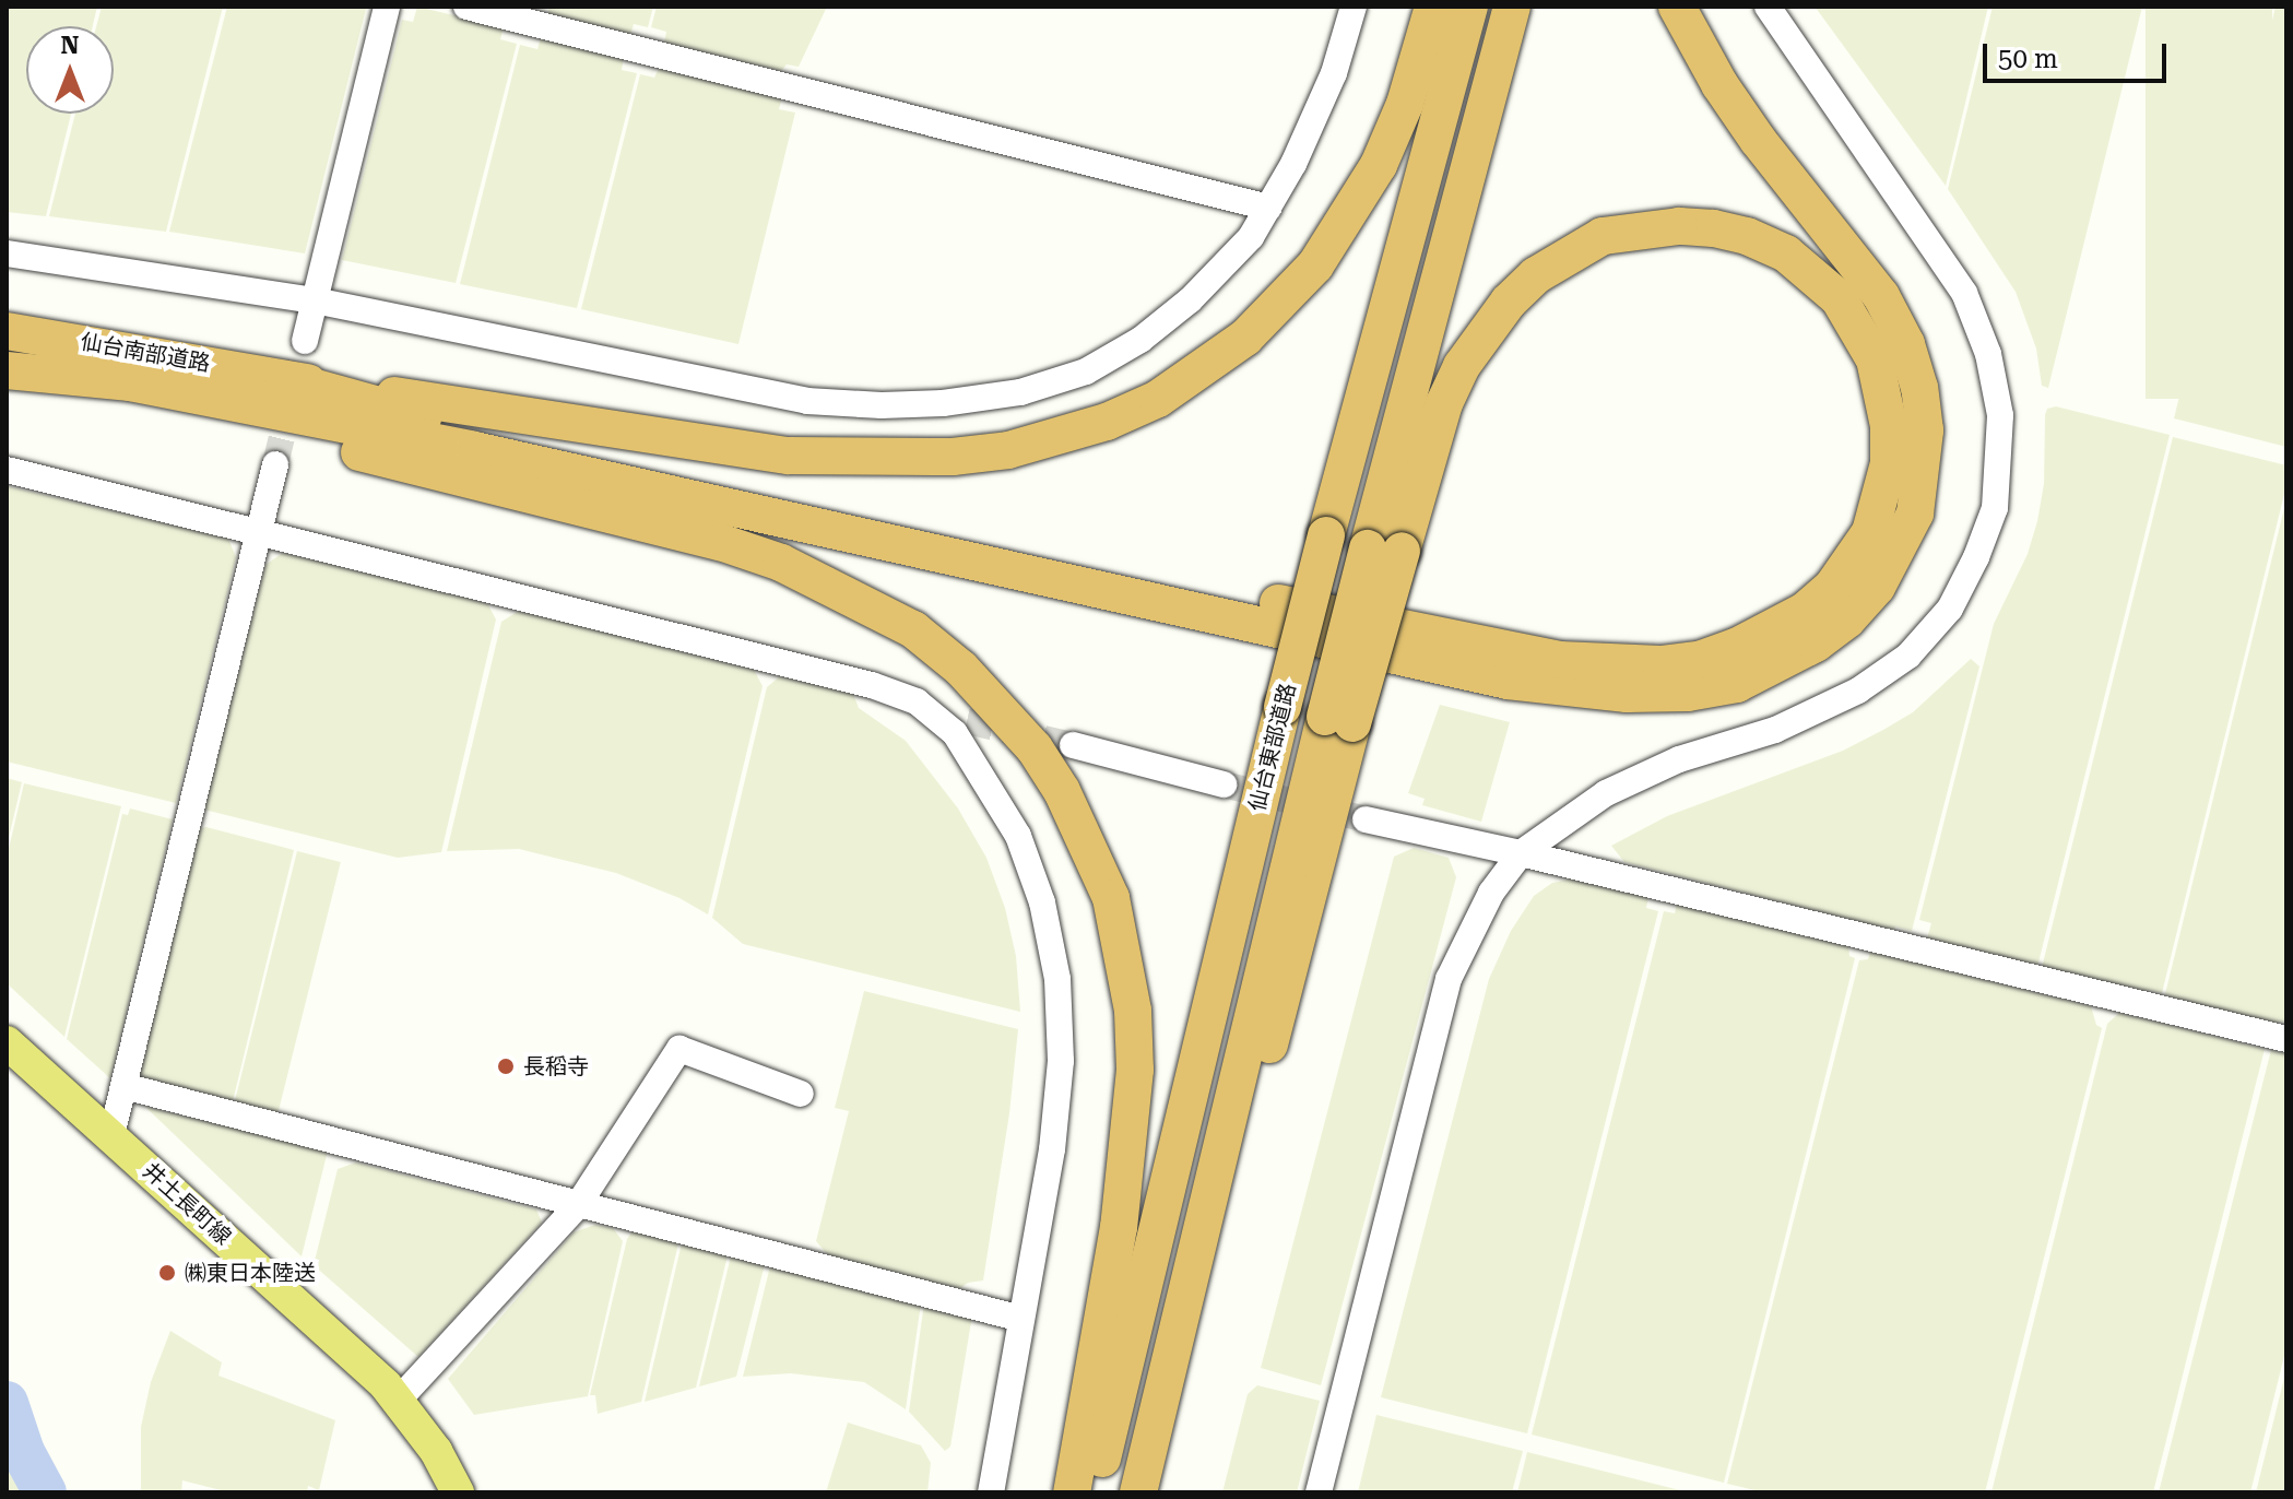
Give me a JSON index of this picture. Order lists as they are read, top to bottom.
{
  "streets": {
    "highway": ["仙台南部道路", "仙台東部道路"],
    "main road": ["井土長町線"]
  },
  "places": ["長稻寺", "㈱東日本陸送"],
  "scale_bar": "50 m",
  "north": "top"
}
